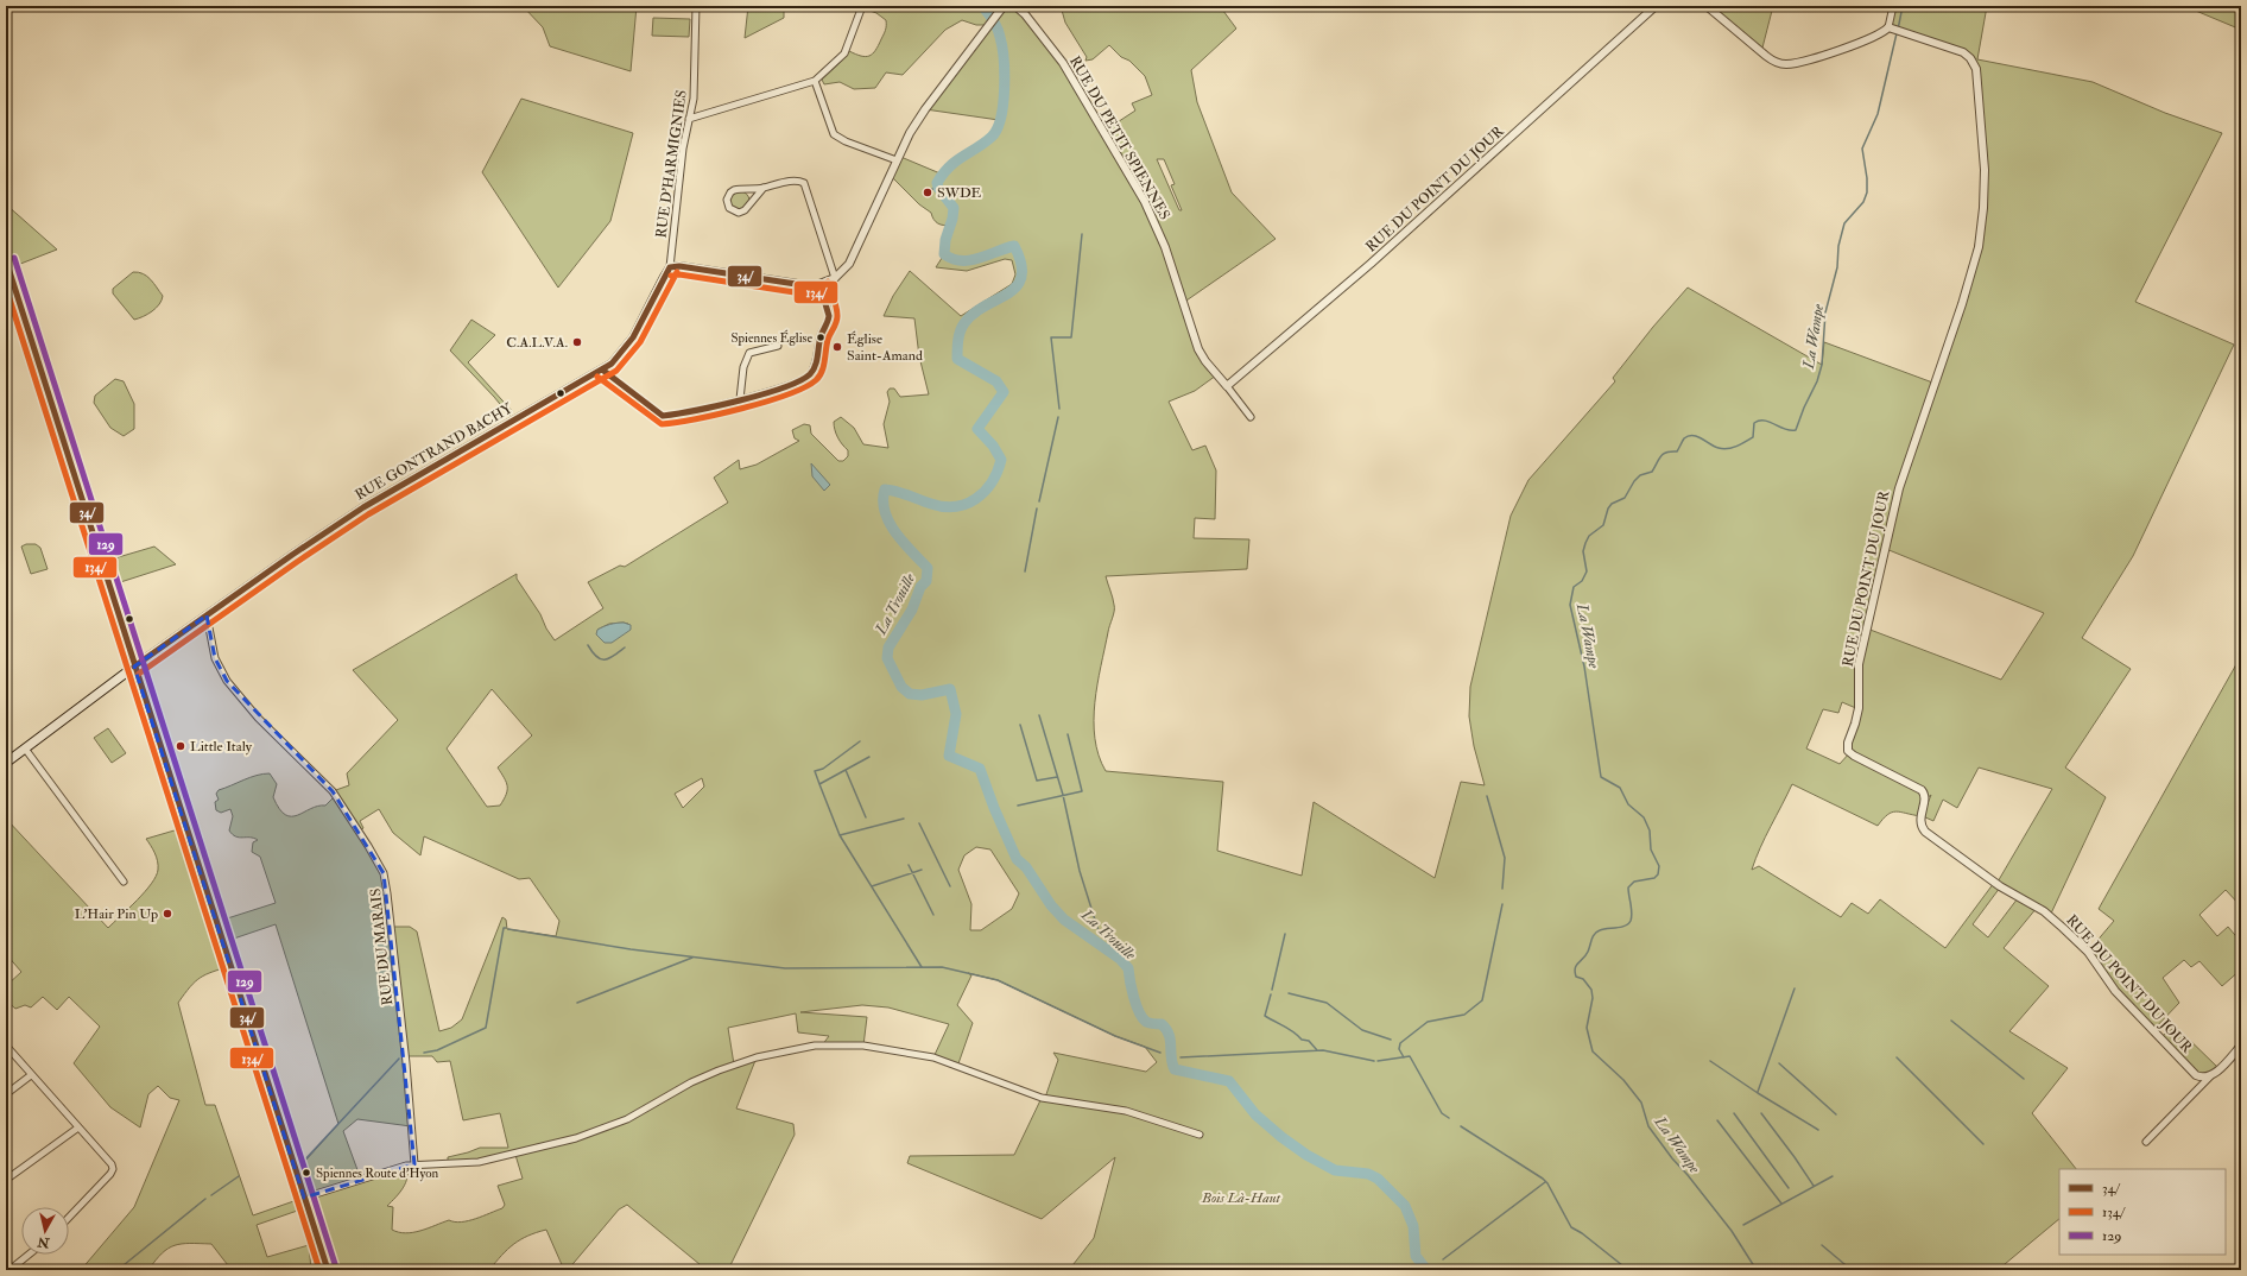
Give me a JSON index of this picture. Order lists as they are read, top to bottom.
{
  "streets": {
    "street": [
      "RUE DU PETIT SPIENNES",
      "RUE D'HARMIGNIES",
      "RUE DU POINT DU JOUR",
      "RUE GONTRAND BACHY",
      "RUE DU MARAIS"
    ]
  },
  "crossings": [
    ["RUE DU PETIT SPIENNES", "RUE DU POINT DU JOUR"],
    ["RUE D'HARMIGNIES", "RUE GONTRAND BACHY"],
    ["RUE GONTRAND BACHY", "RUE DU MARAIS"]
  ],
  "water": ["La Wampe", "La Trouille"],
  "parks": ["Bois Là-Haut"],
  "places": [
    "SWDE",
    "Spiennes Église",
    "C.A.L.V.A.",
    "Église Saint-Amand",
    "Little Italy",
    "L'Hair Pin Up",
    "Spiennes Route d'Hyon"
  ],
  "lines": ["transit line 129", "transit line 34/", "transit line 134/"],
  "legend": ["34/", "134/", "129"],
  "north": "bottom"
}
